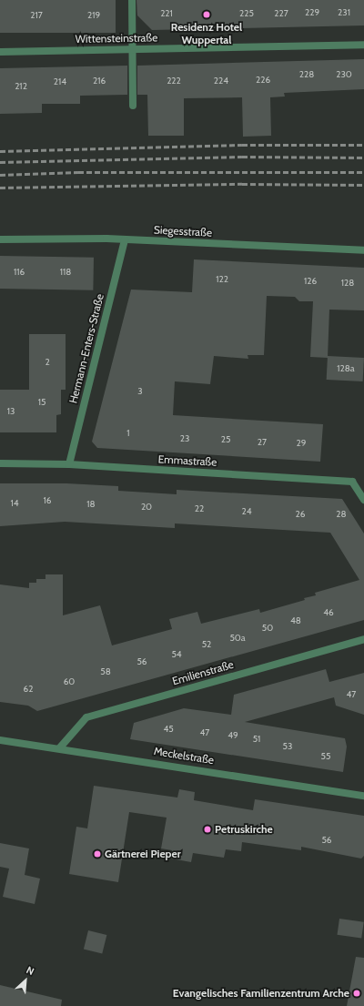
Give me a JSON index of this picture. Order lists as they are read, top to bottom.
{
  "streets": {
    "street": [
      "Wittensteinstraße",
      "Siegesstraße",
      "Hermann-Enters-Straße",
      "Emmastraße",
      "Emilienstraße",
      "Meckelstraße"
    ]
  },
  "crossings": [
    ["Siegesstraße", "Hermann-Enters-Straße"],
    ["Hermann-Enters-Straße", "Emmastraße"],
    ["Emilienstraße", "Meckelstraße"]
  ],
  "places": [
    "Residenz Hotel Wuppertal",
    "Petruskirche",
    "Gärtnerei Pieper",
    "Evangelisches Familienzentrum Arche"
  ],
  "house_numbers": [
    "229",
    "231",
    "221",
    "225",
    "227",
    "217",
    "219",
    "228",
    "230",
    "226",
    "216",
    "222",
    "224",
    "214",
    "212",
    "116",
    "118",
    "122",
    "126",
    "128",
    "2",
    "128a",
    "3",
    "15",
    "13",
    "1",
    "23",
    "25",
    "27",
    "29",
    "16",
    "14",
    "18",
    "20",
    "22",
    "24",
    "26",
    "28",
    "46",
    "48",
    "50",
    "50a",
    "52",
    "54",
    "56",
    "58",
    "60",
    "62",
    "47",
    "45",
    "47",
    "49",
    "51",
    "53",
    "55",
    "56"
  ],
  "north": "top right"
}
